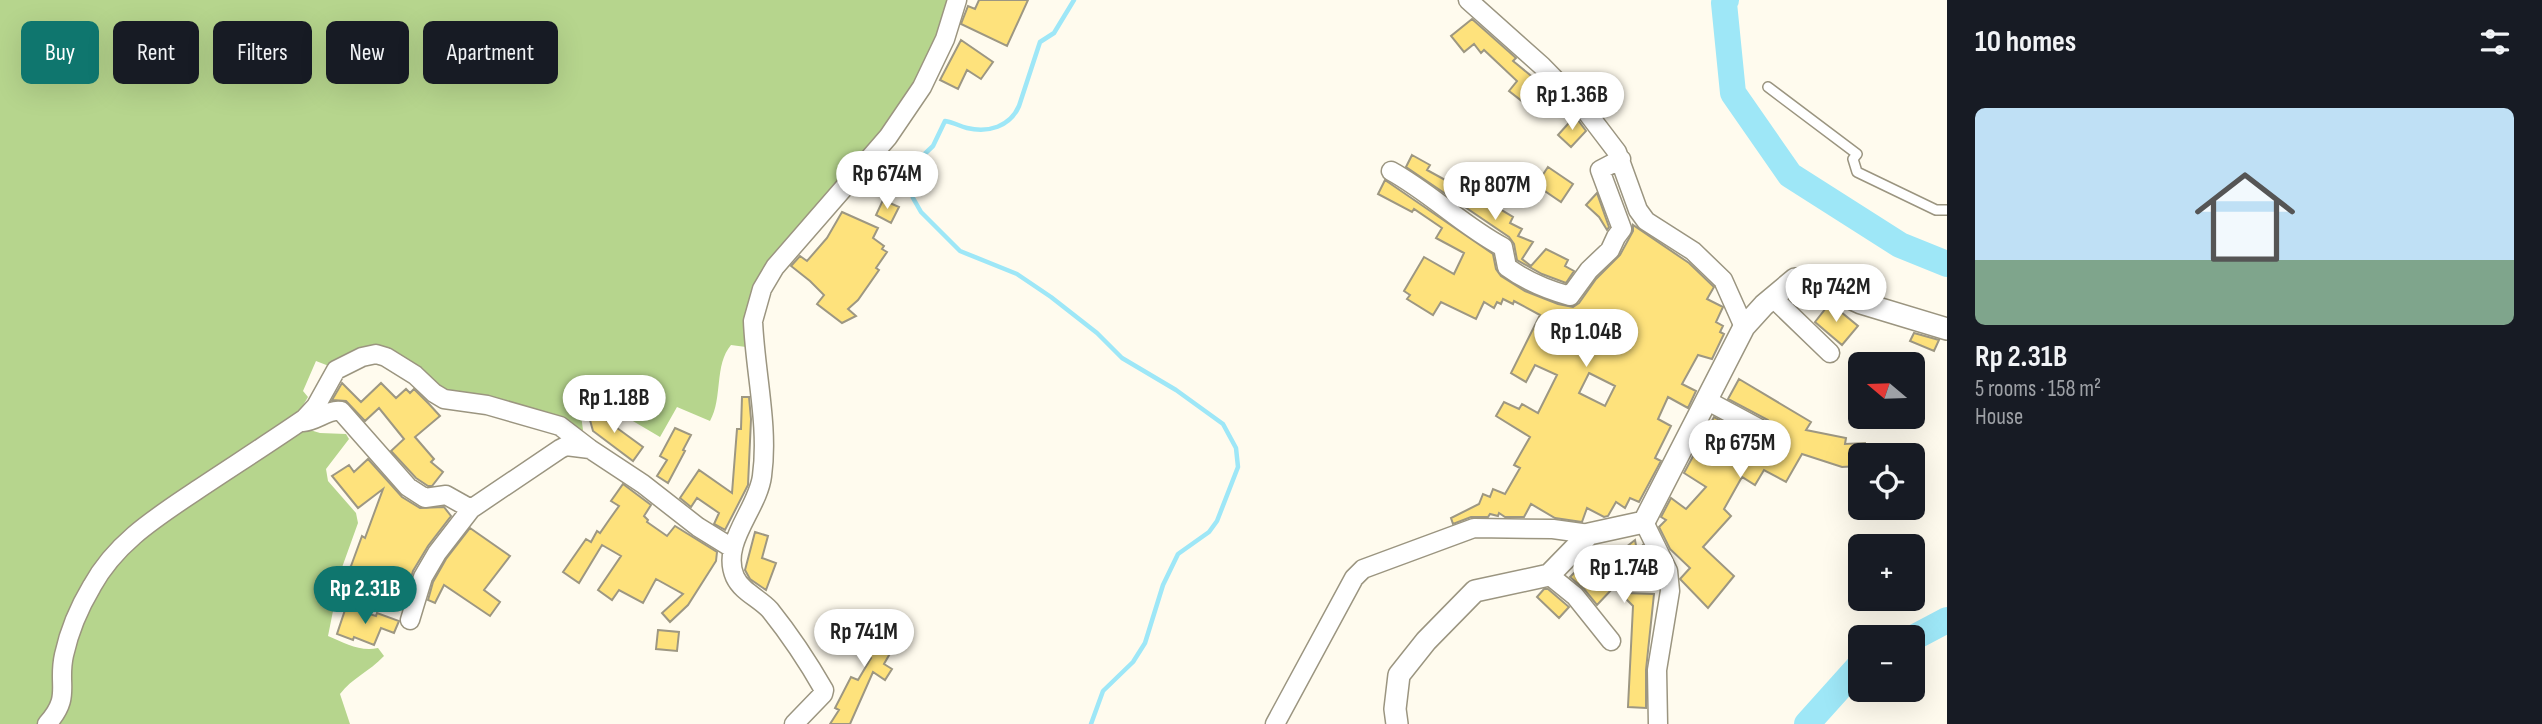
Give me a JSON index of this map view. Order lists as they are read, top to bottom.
{
  "north": "left",
  "page": {
    "heading": "10 homes",
    "chip": [
      "Buy",
      "Rent",
      "Filters",
      "New",
      "Apartment"
    ],
    "price": [
      "Rp 1.36B",
      "Rp 674M",
      "Rp 807M",
      "Rp 742M",
      "Rp 1.04B",
      "Rp 1.18B",
      "Rp 675M",
      "Rp 1.74B",
      "Rp 2.31B",
      "Rp 741M"
    ],
    "list": [
      {
        "name": "Rp 2.31B",
        "note": "5 rooms · 158 m² · House"
      }
    ],
    "map_buttons": ["+", "−"]
  }
}
